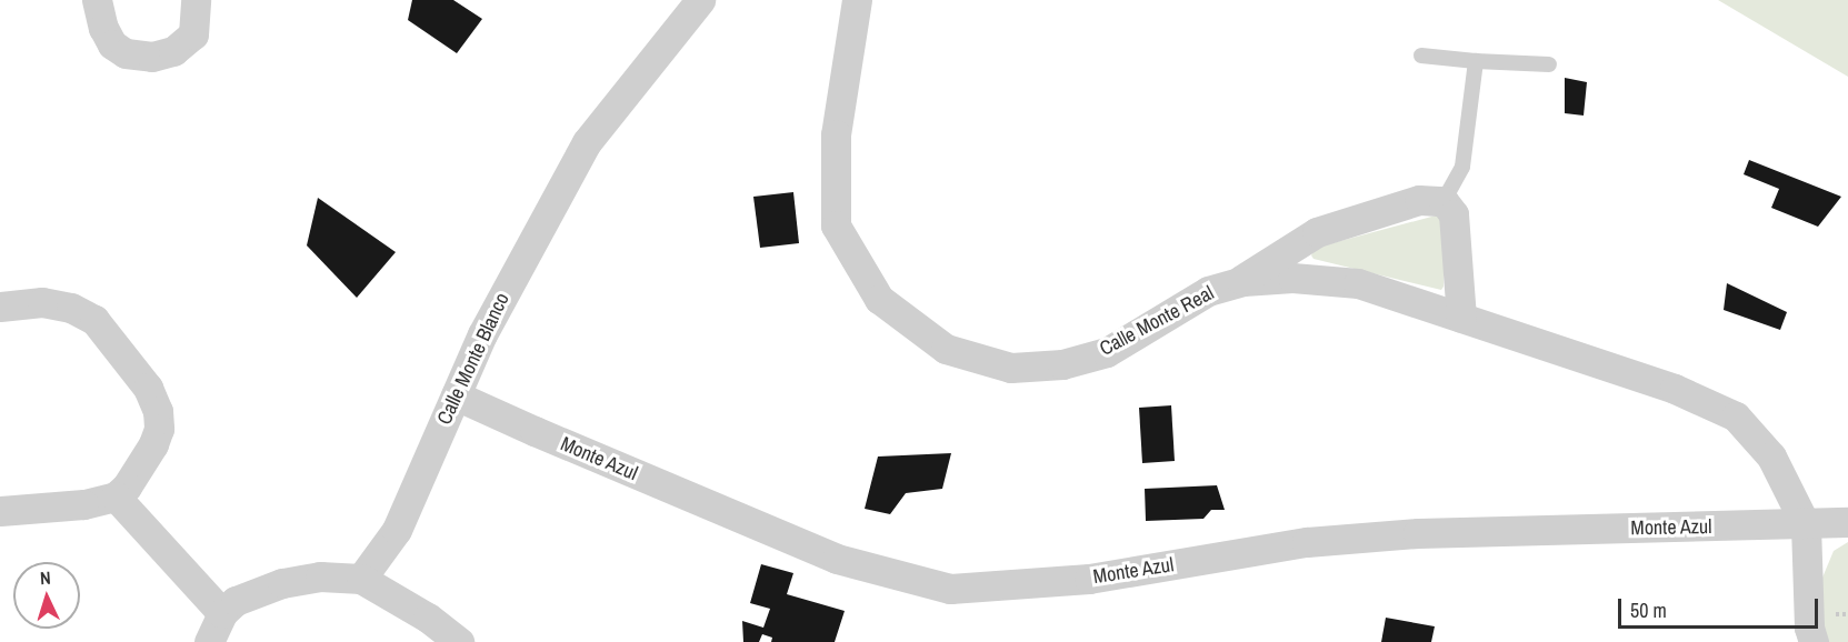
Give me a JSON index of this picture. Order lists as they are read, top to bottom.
{
  "streets": {
    "street": ["Calle Monte Real", "Calle Monte Blanco", "Monte Azul"]
  },
  "crossings": [
    ["Calle Monte Real", "Monte Azul"],
    ["Calle Monte Blanco", "Monte Azul"]
  ],
  "scale_bar": "50 m",
  "north": "top"
}
